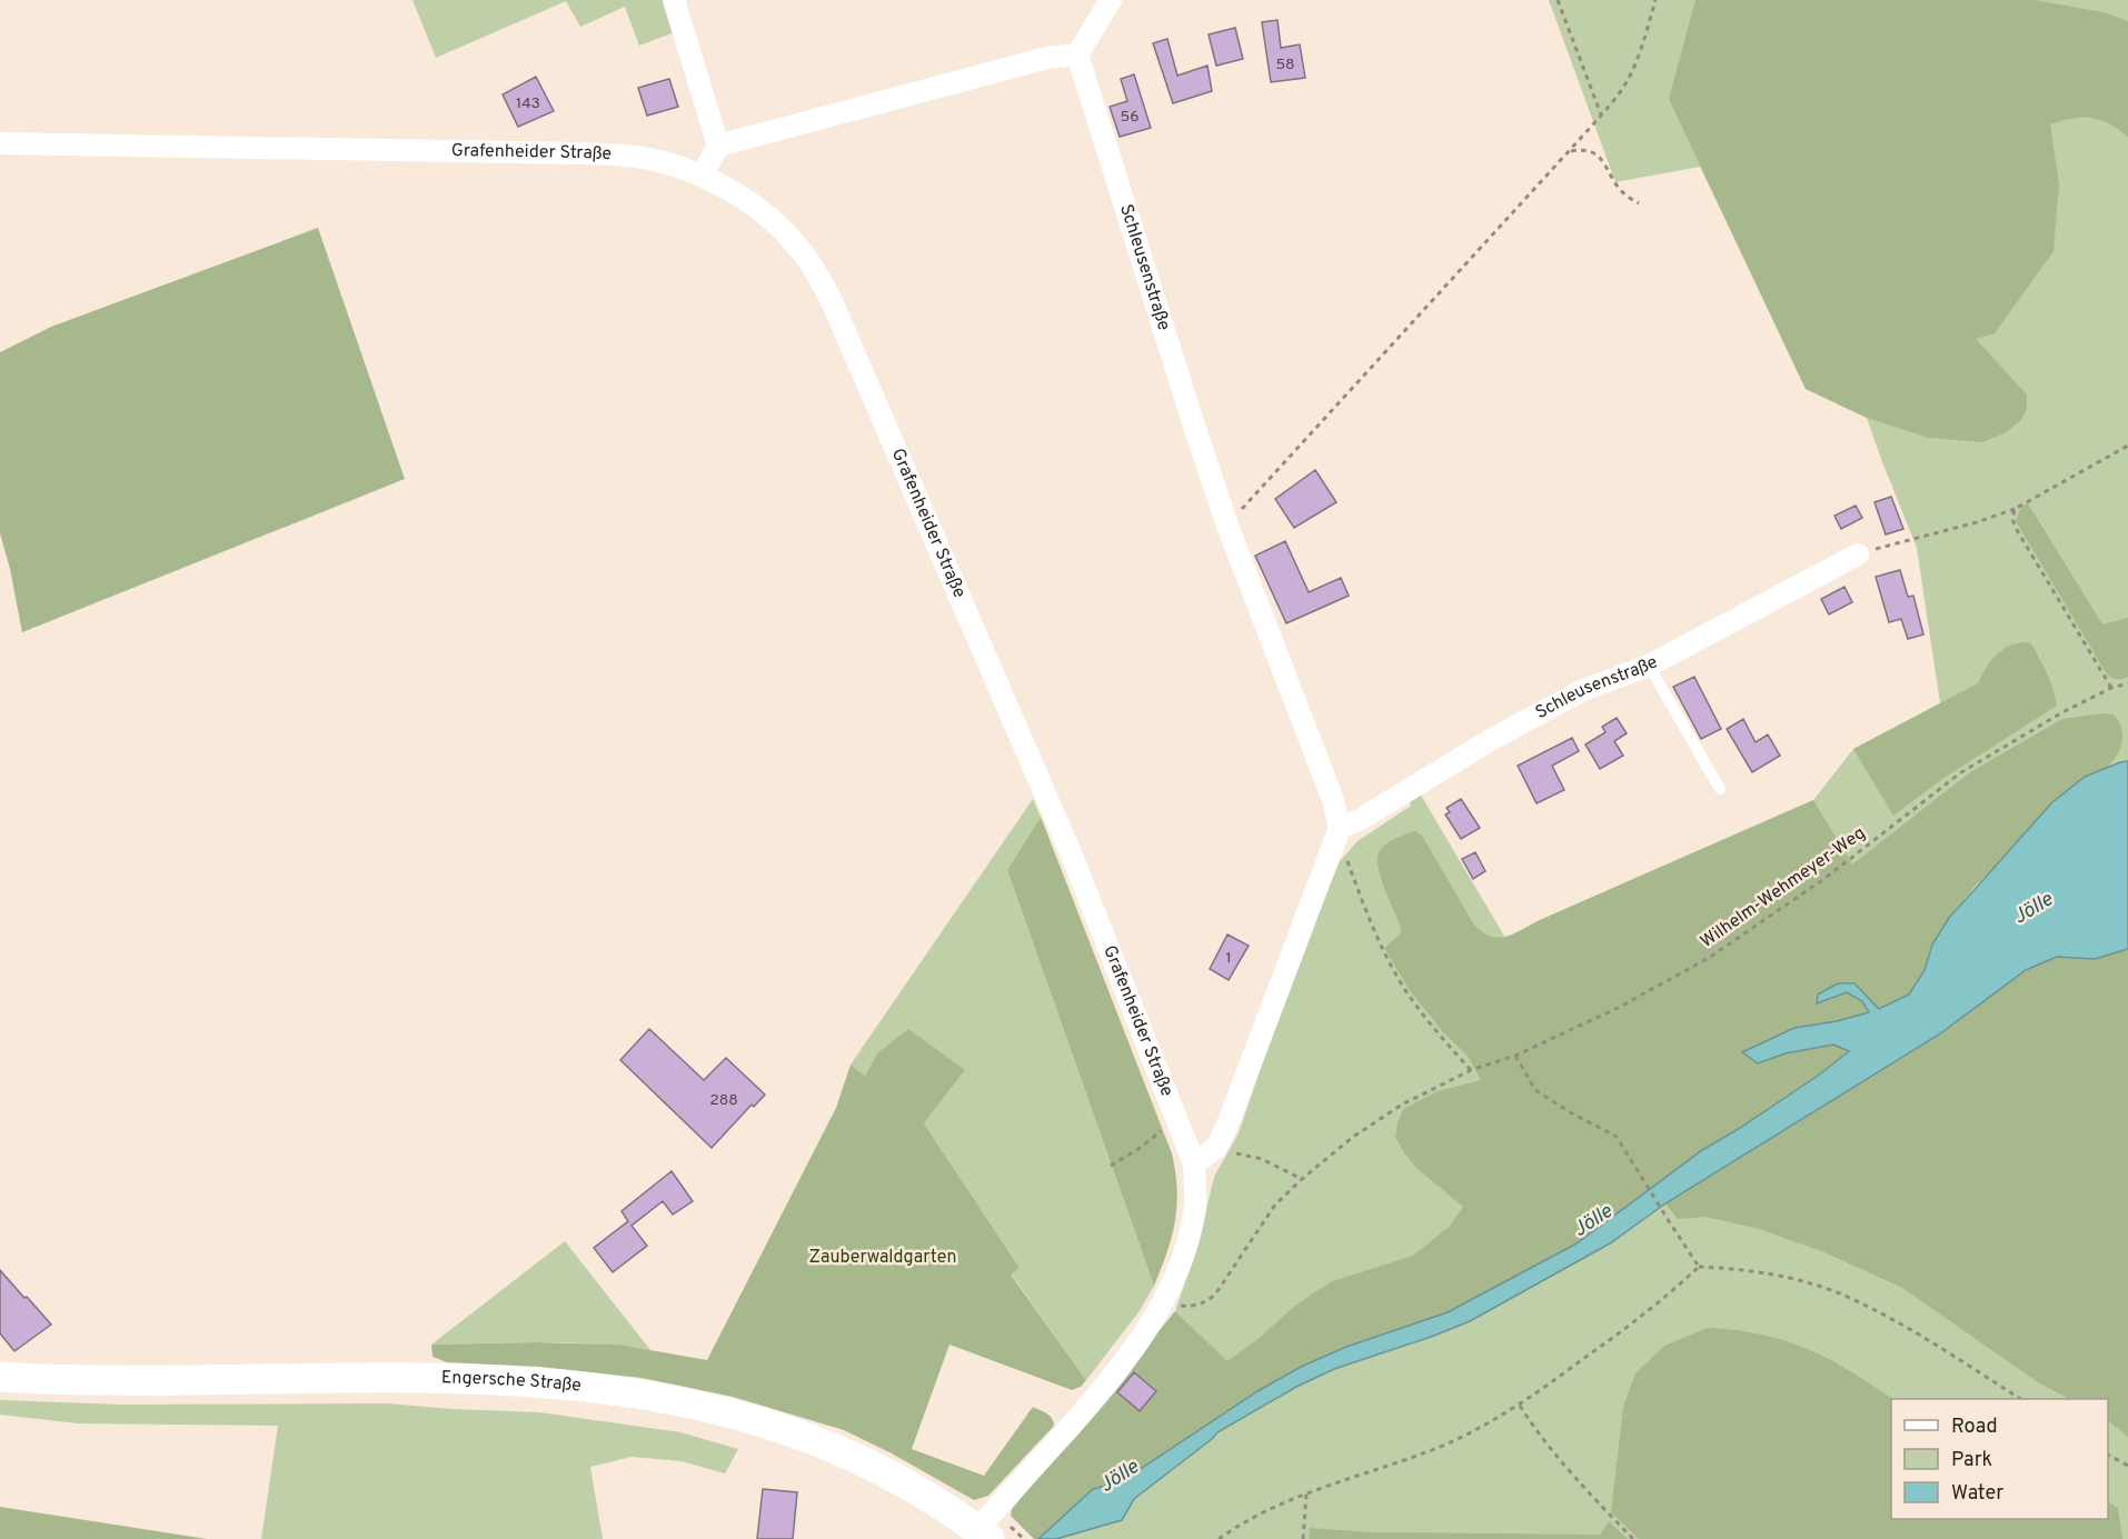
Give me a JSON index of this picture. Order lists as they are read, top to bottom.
{
  "streets": {
    "main road": ["Engersche Straße"],
    "street": ["Grafenheider Straße", "Schleusenstraße"],
    "path": ["Wilhelm-Wehmeyer-Weg"]
  },
  "crossings": [
    ["Grafenheider Straße", "Wilhelm-Wehmeyer-Weg"],
    ["Grafenheider Straße", "Engersche Straße"]
  ],
  "water": ["Jölle"],
  "parks": ["Zauberwaldgarten"],
  "house_numbers": [
    "58",
    "143",
    "56",
    "1",
    "288"
  ],
  "legend": ["Road", "Park", "Water"]
}
